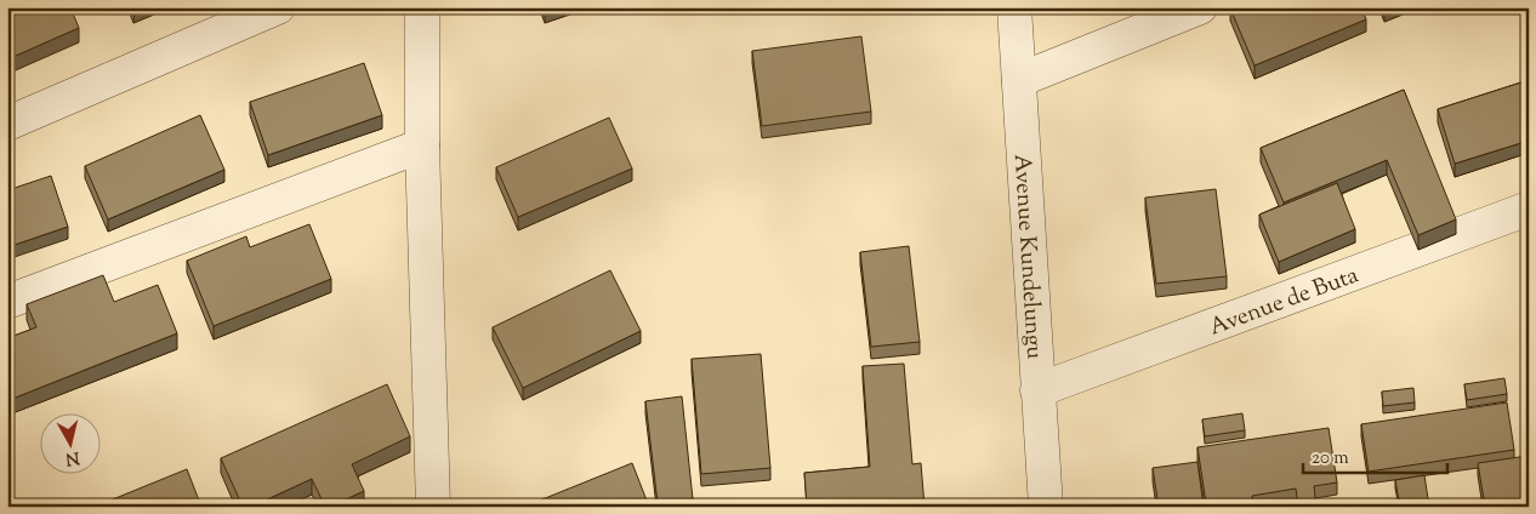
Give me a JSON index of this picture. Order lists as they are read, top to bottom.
{
  "streets": {
    "street": ["Avenue Kundelungu", "Avenue de Buta"]
  },
  "crossings": [
    ["Avenue Kundelungu", "Avenue de Buta"]
  ],
  "scale_bar": "20 m",
  "north": "bottom"
}
